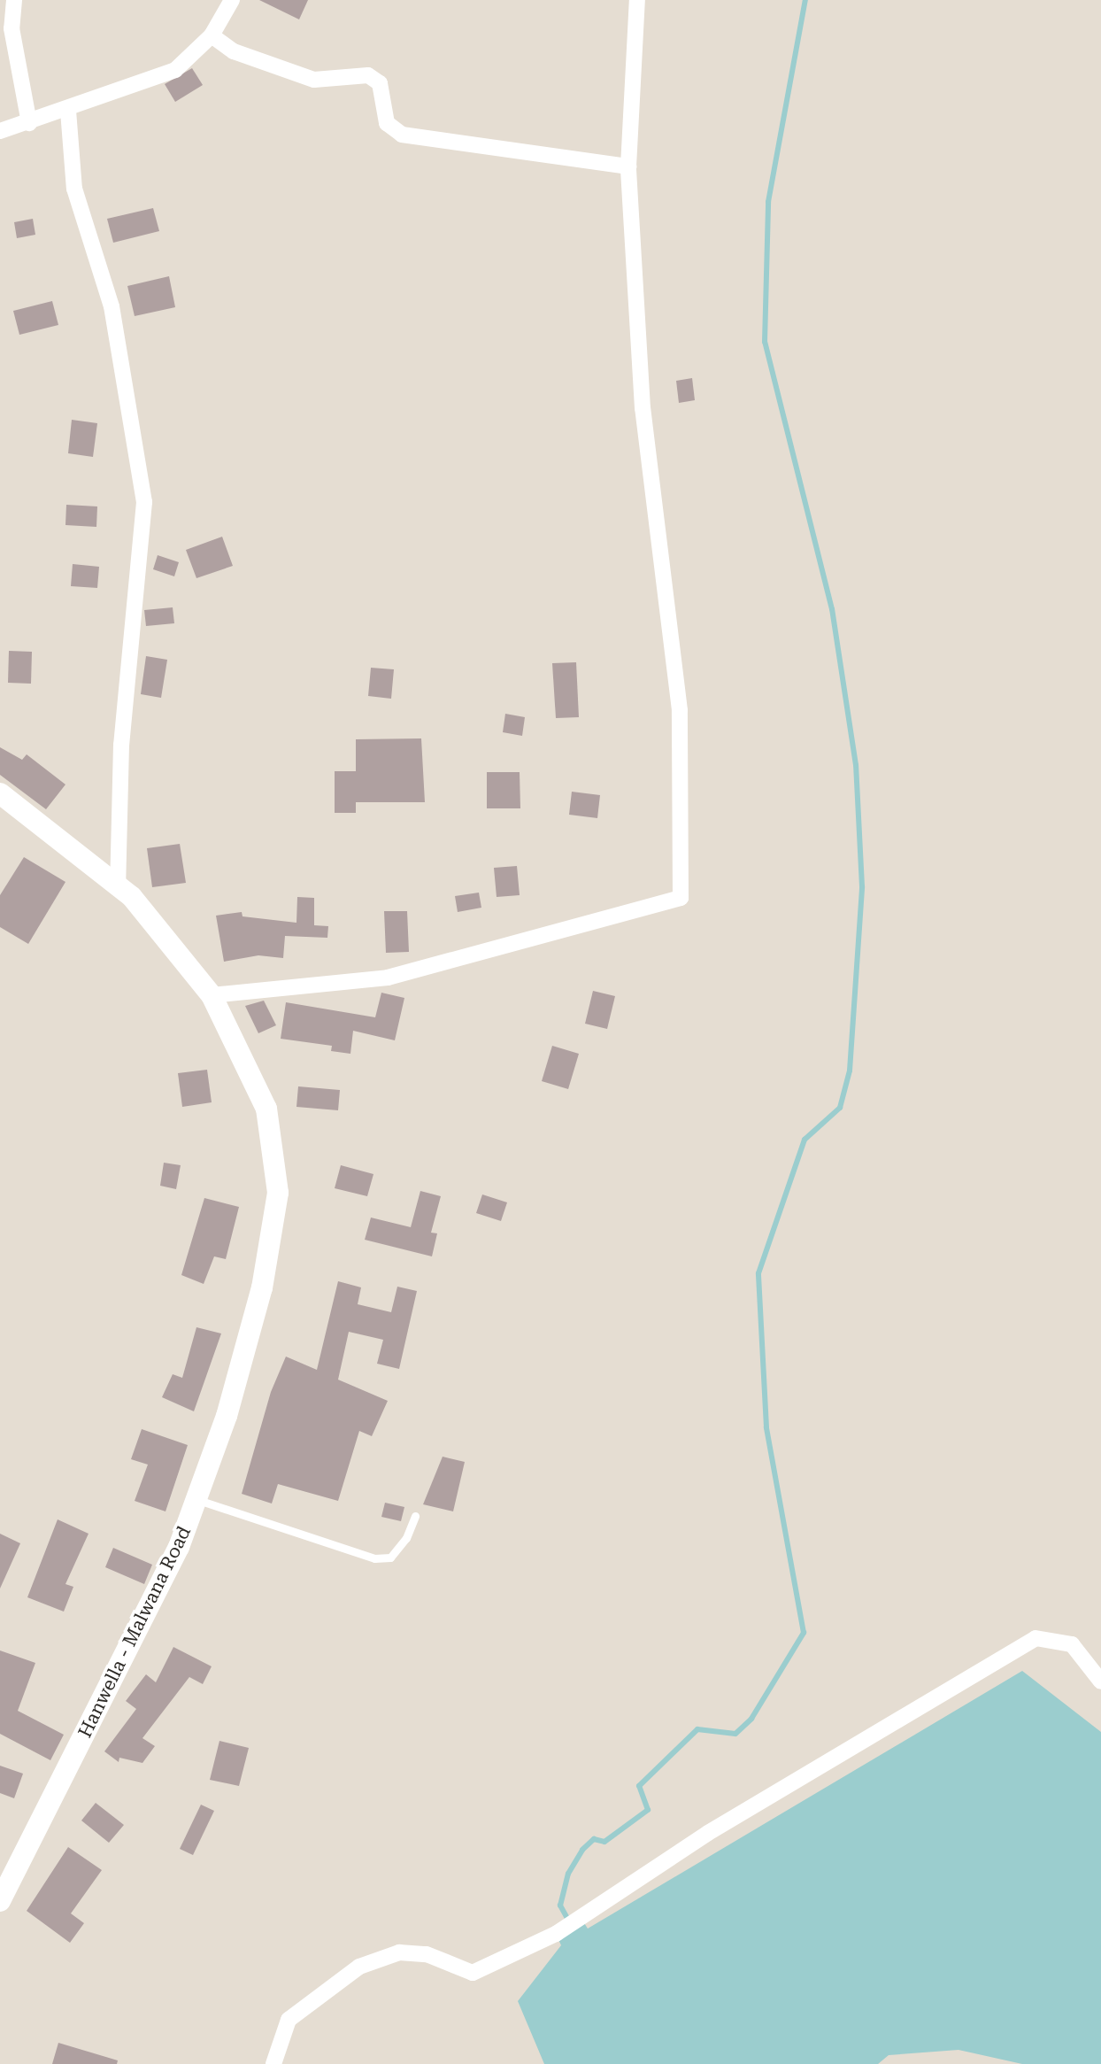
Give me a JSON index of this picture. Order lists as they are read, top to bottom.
{
  "streets": {
    "street": ["Hanwella - Malwana Road"]
  }
}
